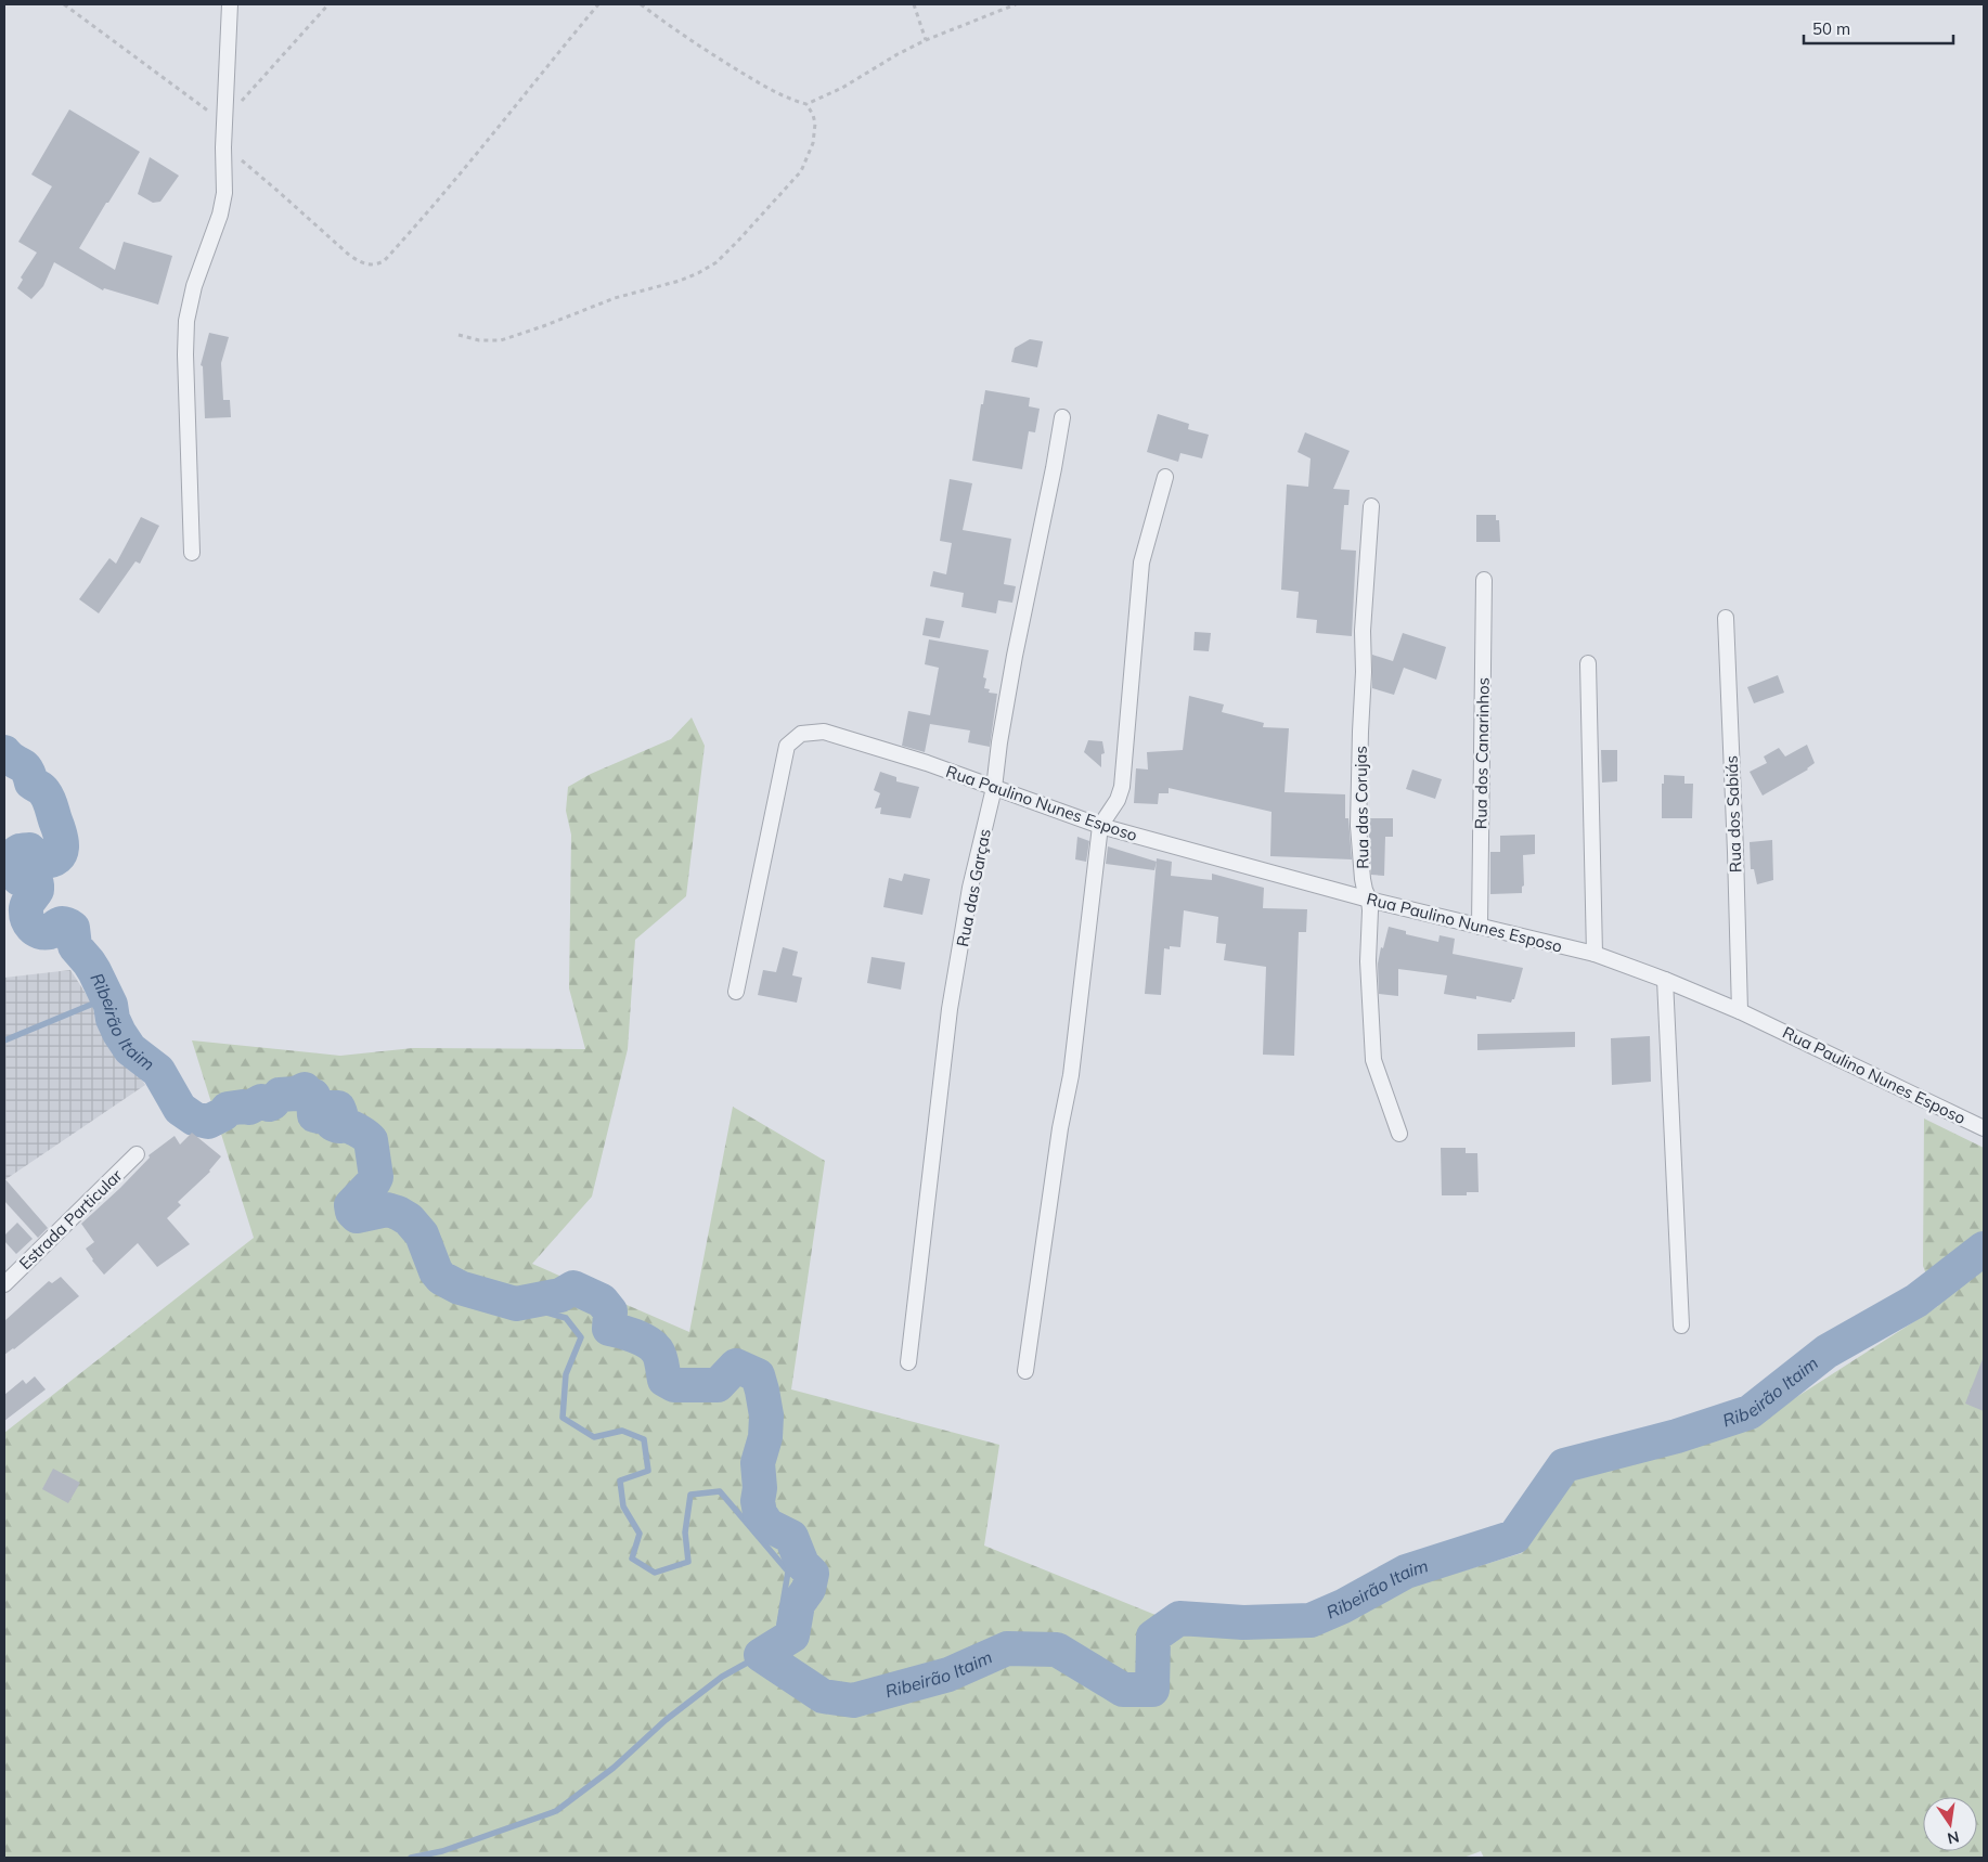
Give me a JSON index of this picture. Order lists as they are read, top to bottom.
{
  "streets": {
    "street": [
      "Rua dos Canarinhos",
      "Rua Paulino Nunes Esposo",
      "Rua das Corujas",
      "Rua dos Sabiás",
      "Rua das Garças",
      "Estrada Particular"
    ]
  },
  "crossings": [
    ["Rua dos Canarinhos", "Rua Paulino Nunes Esposo"],
    ["Rua Paulino Nunes Esposo", "Rua das Corujas"],
    ["Rua Paulino Nunes Esposo", "Rua dos Sabiás"],
    ["Rua Paulino Nunes Esposo", "Rua das Garças"]
  ],
  "water": ["Ribeirão Itaim"],
  "scale_bar": "50 m",
  "north": "bottom"
}
